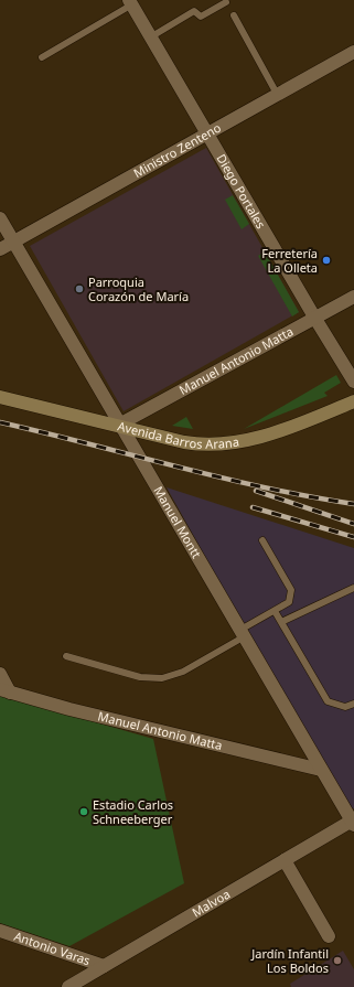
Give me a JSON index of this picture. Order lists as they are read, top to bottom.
{
  "streets": {
    "main road": ["Avenida Barros Arana"],
    "street": [
      "Ministro Zenteno",
      "Diego Portales",
      "Manuel Antonio Matta",
      "Manuel Montt",
      "Malvoa",
      "Antonio Varas"
    ]
  },
  "crossings": [
    ["Ministro Zenteno", "Diego Portales"],
    ["Ministro Zenteno", "Manuel Montt"],
    ["Diego Portales", "Manuel Antonio Matta"],
    ["Manuel Antonio Matta", "Avenida Barros Arana"],
    ["Manuel Antonio Matta", "Manuel Montt"],
    ["Avenida Barros Arana", "Manuel Montt"],
    ["Manuel Montt", "Malvoa"],
    ["Malvoa", "Antonio Varas"]
  ],
  "places": [
    "Ferretería La Olleta",
    "Parroquia Corazón de María",
    "Estadio Carlos Schneeberger",
    "Jardín Infantil Los Boldos"
  ]
}
